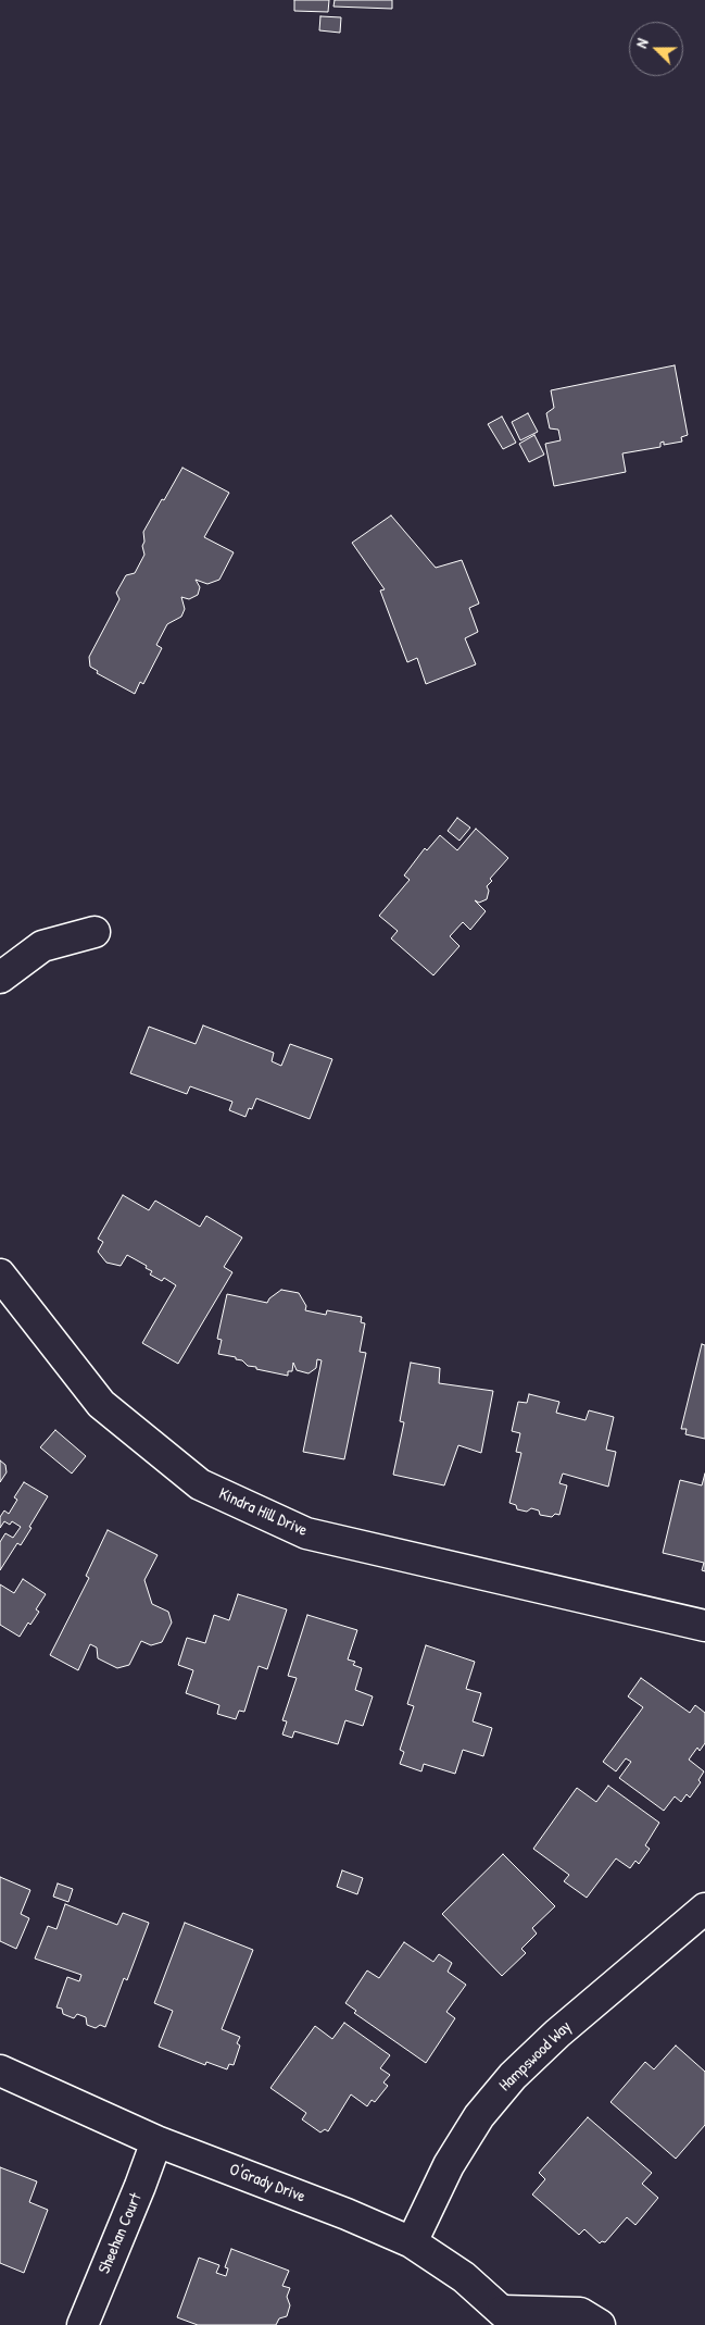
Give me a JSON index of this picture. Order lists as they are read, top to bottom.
{
  "streets": {
    "street": [
      "Kindra Hill Drive",
      "Hampswood Way",
      "O'Grady Drive",
      "Sheehan Court"
    ]
  },
  "crossings": [
    ["Hampswood Way", "O'Grady Drive"],
    ["O'Grady Drive", "Sheehan Court"]
  ],
  "north": "left"
}
